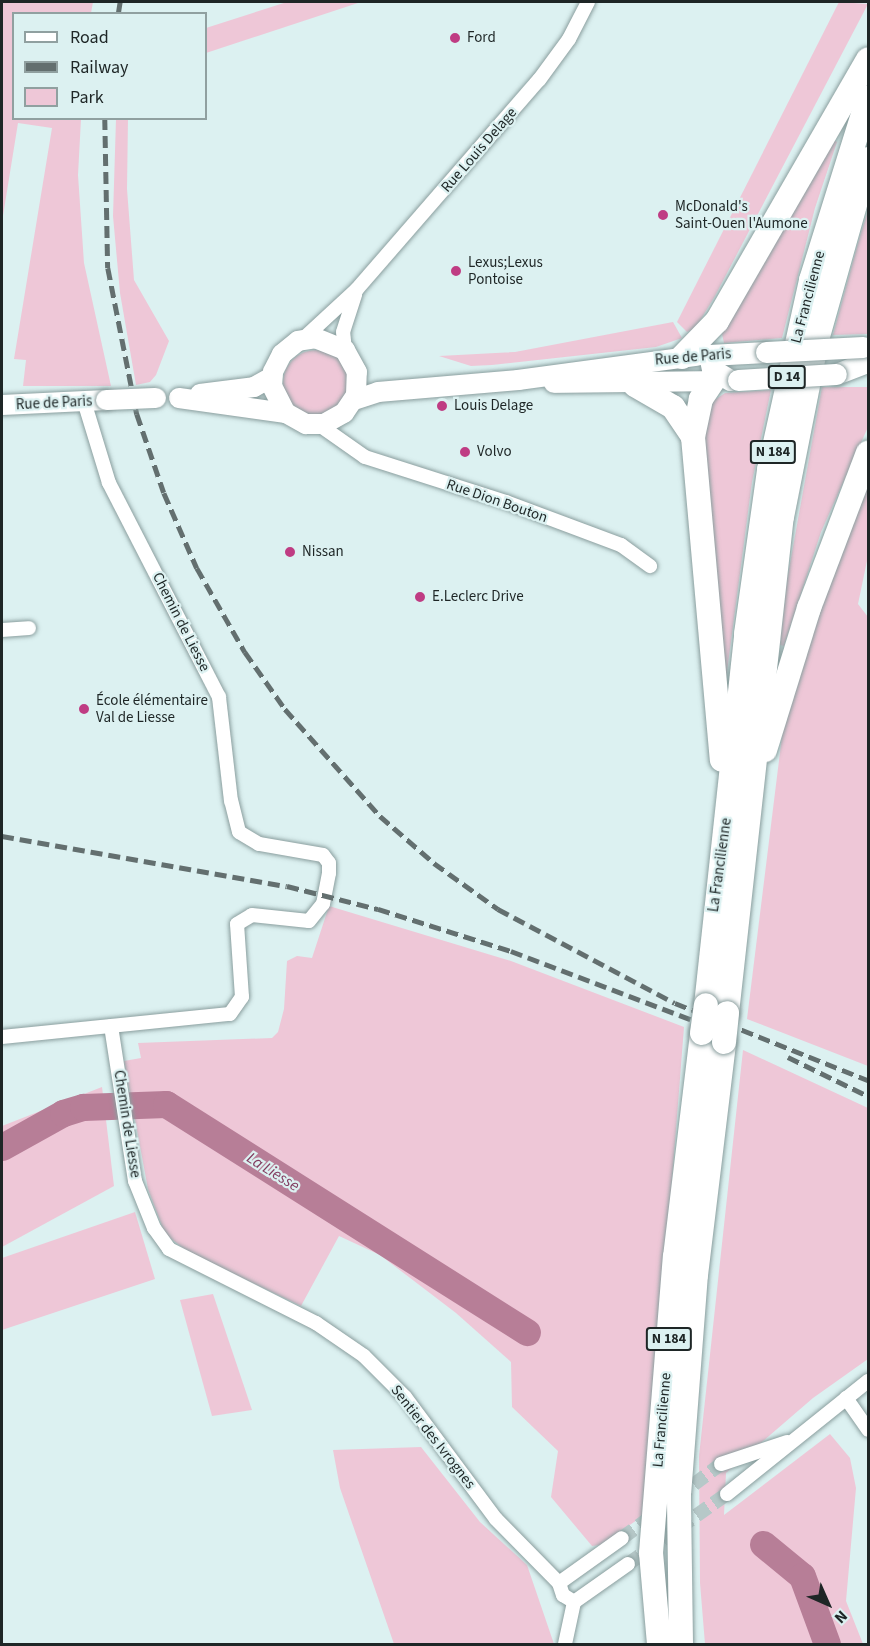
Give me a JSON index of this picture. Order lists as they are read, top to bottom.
{
  "streets": {
    "highway": ["La Francilienne", "N 184"],
    "main road": ["Rue de Paris", "D 14"],
    "street": [
      "Rue Louis Delage",
      "Rue Dion Bouton",
      "Chemin de Liesse",
      "Sentier des Ivrognes"
    ]
  },
  "crossings": [
    ["Rue Louis Delage", "Rue de Paris"],
    ["Rue Louis Delage", "Rue Dion Bouton"],
    ["Rue de Paris", "Rue Dion Bouton"],
    ["Rue de Paris", "Chemin de Liesse"],
    ["Chemin de Liesse", "Sentier des Ivrognes"]
  ],
  "water": ["La Liesse"],
  "places": [
    "Ford",
    "McDonald's Saint-Ouen l'Aumone",
    "Lexus;Lexus Pontoise",
    "Louis Delage",
    "Volvo",
    "Nissan",
    "E.Leclerc Drive",
    "École élémentaire Val de Liesse"
  ],
  "legend": ["Road", "Railway", "Park"],
  "north": "bottom right"
}
